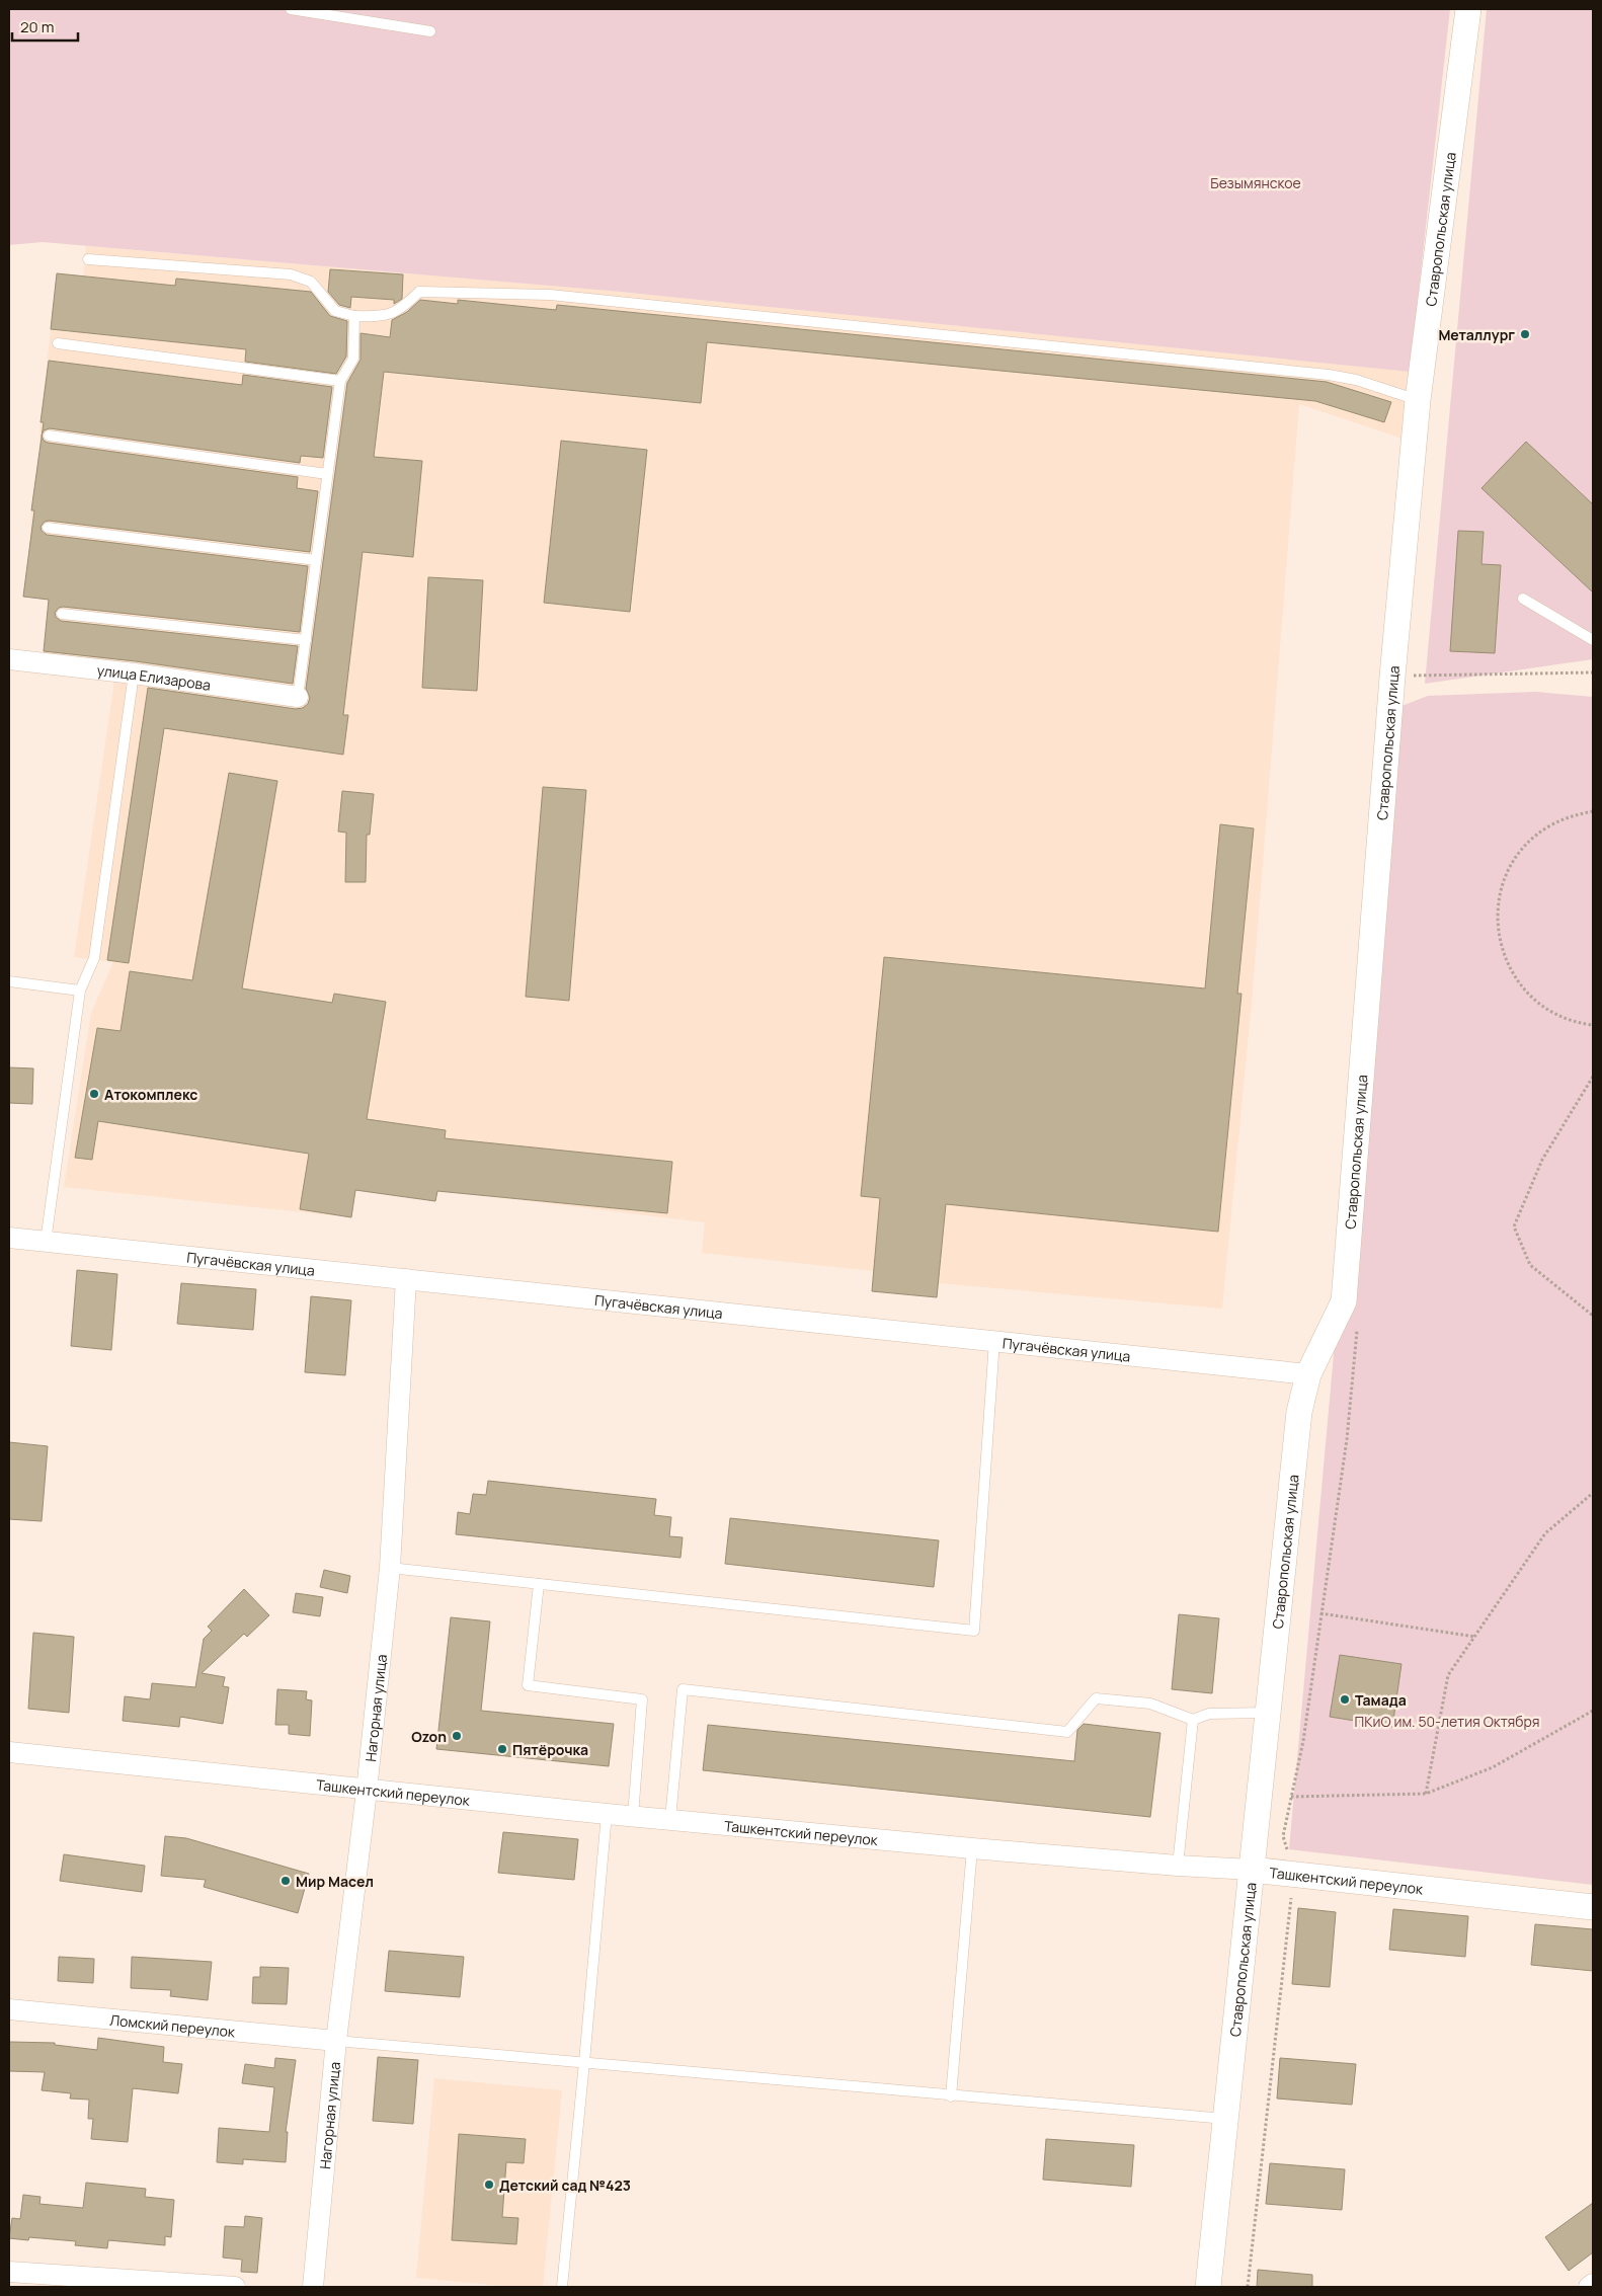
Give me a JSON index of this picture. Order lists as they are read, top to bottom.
{
  "streets": {
    "street": [
      "Ставропольская улица",
      "улица Елизарова",
      "Пугачёвская улица",
      "Нагорная улица",
      "Ташкентский переулок",
      "Ломский переулок"
    ]
  },
  "crossings": [
    ["Ставропольская улица", "Пугачёвская улица"],
    ["Ставропольская улица", "Ташкентский переулок"],
    ["Пугачёвская улица", "Нагорная улица"],
    ["Нагорная улица", "Ташкентский переулок"],
    ["Нагорная улица", "Ломский переулок"]
  ],
  "parks": ["Безымянское", "ПКиО им. 50-летия Октября"],
  "places": [
    "Металлург",
    "Атокомплекс",
    "Тамада",
    "Ozon",
    "Пятёрочка",
    "Мир Масел",
    "Детский сад №423"
  ],
  "scale_bar": "20 m"
}
